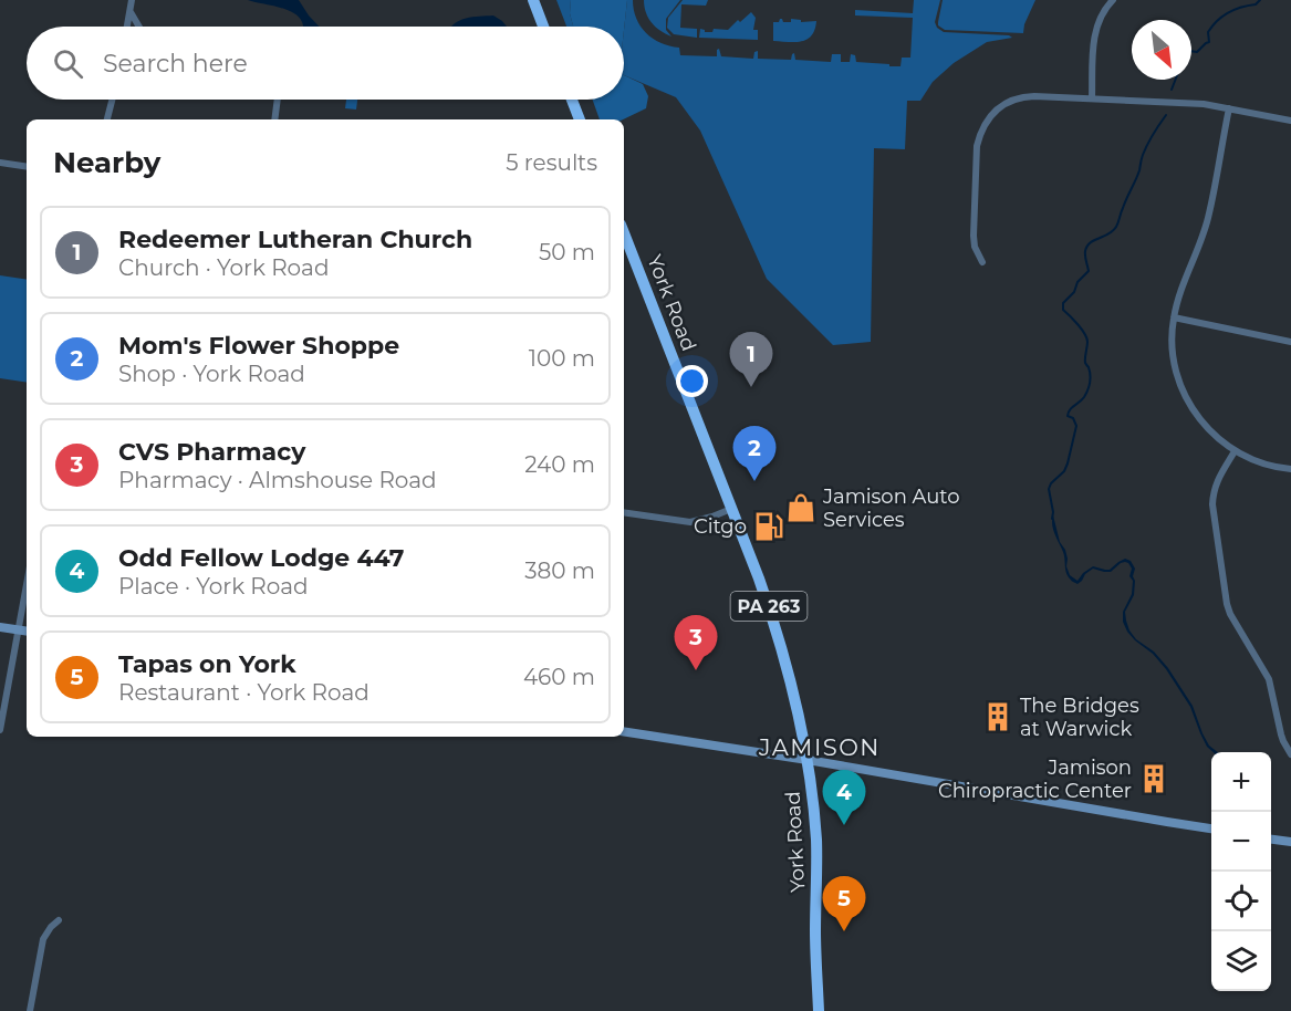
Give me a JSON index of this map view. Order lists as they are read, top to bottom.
{
  "streets": {
    "highway": ["York Road", "PA 263"]
  },
  "districts": ["JAMISON"],
  "places": {
    "shop": ["Jamison Auto Services"],
    "fuel station": ["Citgo"],
    "building": ["The Bridges at Warwick", "Jamison Chiropractic Center"]
  },
  "north": "bottom right",
  "page": {
    "search": "Search here",
    "heading": ["Nearby", "5 results"],
    "list": [
      {
        "mark": "1",
        "name": "Redeemer Lutheran Church",
        "note": "Church · York Road",
        "value": "50 m"
      },
      {
        "mark": "2",
        "name": "Mom's Flower Shoppe",
        "note": "Shop · York Road",
        "value": "100 m"
      },
      {
        "mark": "3",
        "name": "CVS Pharmacy",
        "note": "Pharmacy · Almshouse Road",
        "value": "240 m"
      },
      {
        "mark": "4",
        "name": "Odd Fellow Lodge 447",
        "note": "Place · York Road",
        "value": "380 m"
      },
      {
        "mark": "5",
        "name": "Tapas on York",
        "note": "Restaurant · York Road",
        "value": "460 m"
      }
    ],
    "pins": [
      "1",
      "2",
      "3",
      "4",
      "5"
    ],
    "map_buttons": ["+", "−"]
  }
}
